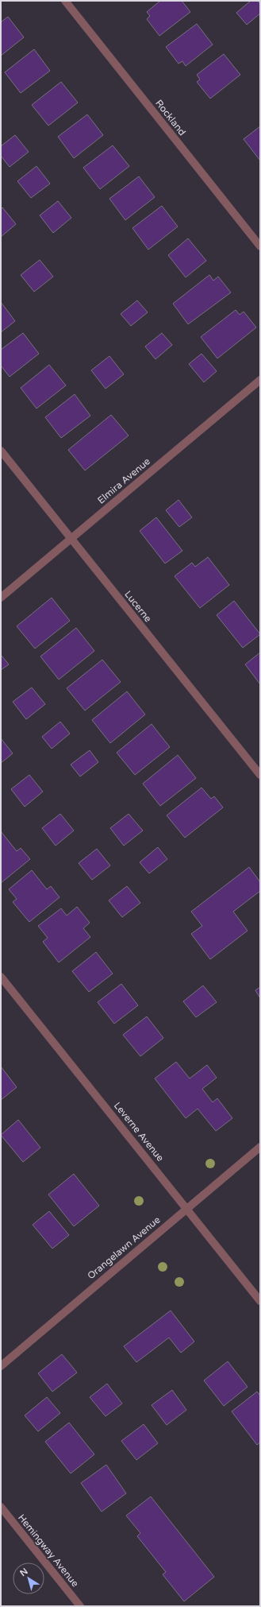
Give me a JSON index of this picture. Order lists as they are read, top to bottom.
{
  "streets": {
    "street": [
      "Rockland",
      "Elmira Avenue",
      "Lucerne",
      "Leverne Avenue",
      "Orangelawn Avenue",
      "Hemingway Avenue"
    ]
  },
  "crossings": [
    ["Elmira Avenue", "Lucerne"],
    ["Leverne Avenue", "Orangelawn Avenue"]
  ],
  "north": "top left"
}
